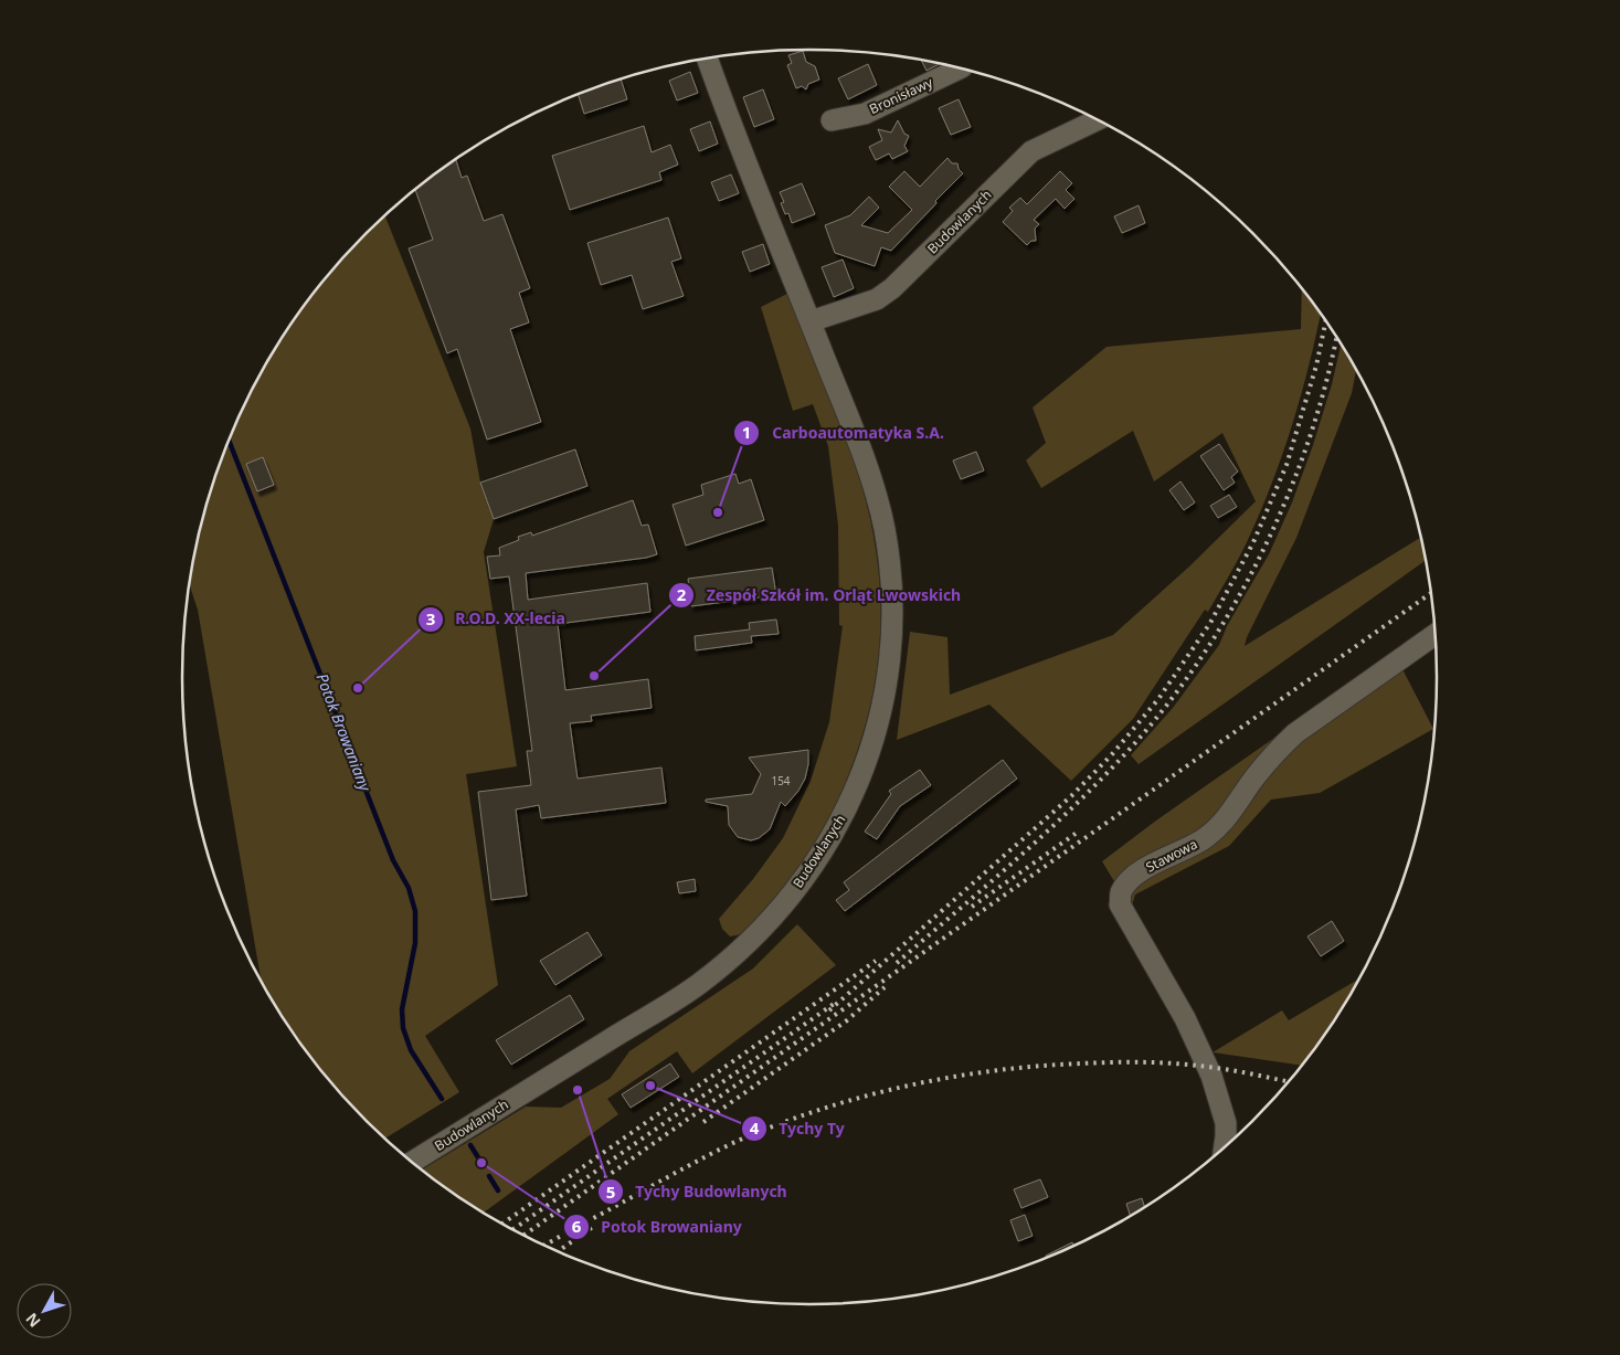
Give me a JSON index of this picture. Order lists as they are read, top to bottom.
{
  "streets": {
    "street": ["Bronisławy", "Budowlanych", "Stawowa"]
  },
  "water": ["Potok Browaniany"],
  "places": [
    "Carboautomatyka S.A.",
    "Zespół Szkół im. Orląt Lwowskich",
    "R.O.D. XX-lecia",
    "Tychy Ty",
    "Tychy Budowlanych",
    "Potok Browaniany"
  ],
  "house_numbers": ["154"],
  "north": "bottom left"
}
